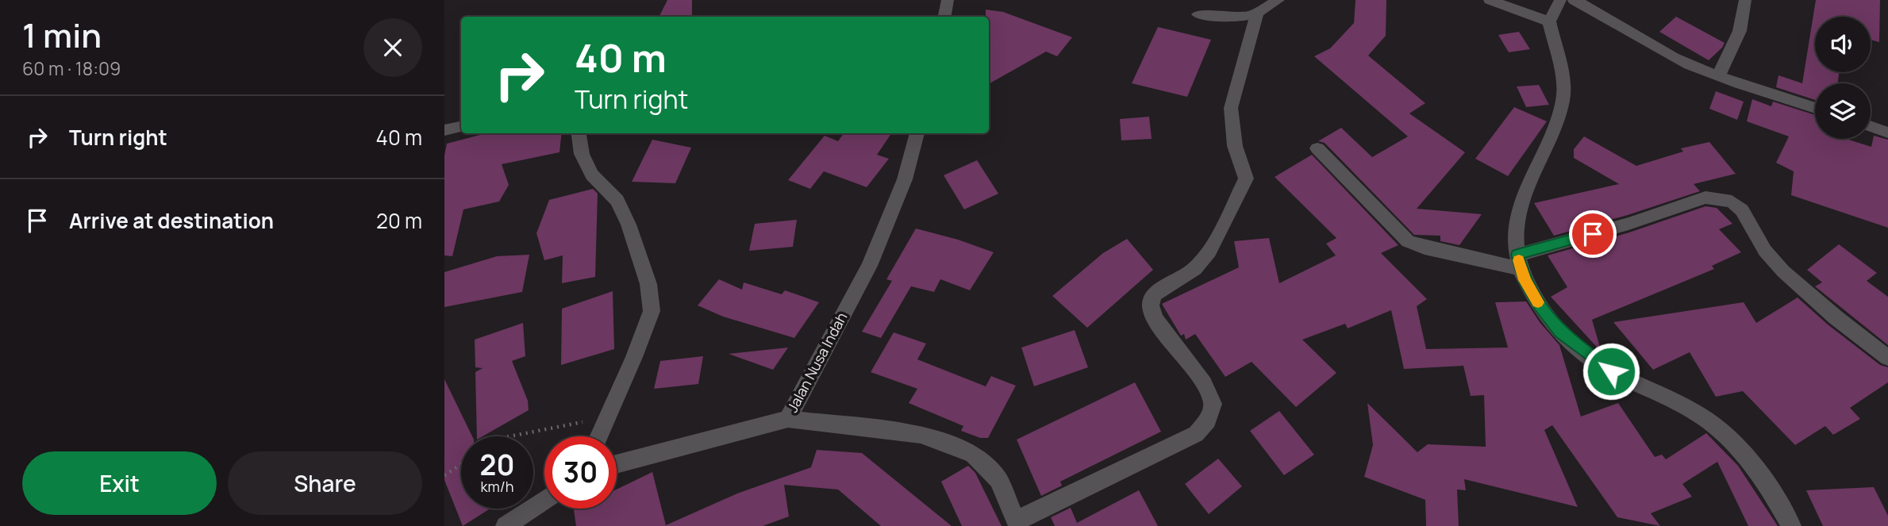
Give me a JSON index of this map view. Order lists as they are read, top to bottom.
{
  "streets": {
    "street": ["Jalan Nusa Indah"]
  },
  "page": {
    "heading": ["1 min", "60 m · 18:09"],
    "turn": ["40 m", "Turn right"],
    "list": [
      {
        "name": "Turn right",
        "value": "40 m"
      },
      {
        "name": "Arrive at destination",
        "value": "20 m"
      }
    ],
    "speed": "20 km/h",
    "limit": "30",
    "buttons": ["Exit", "Share"]
  }
}
